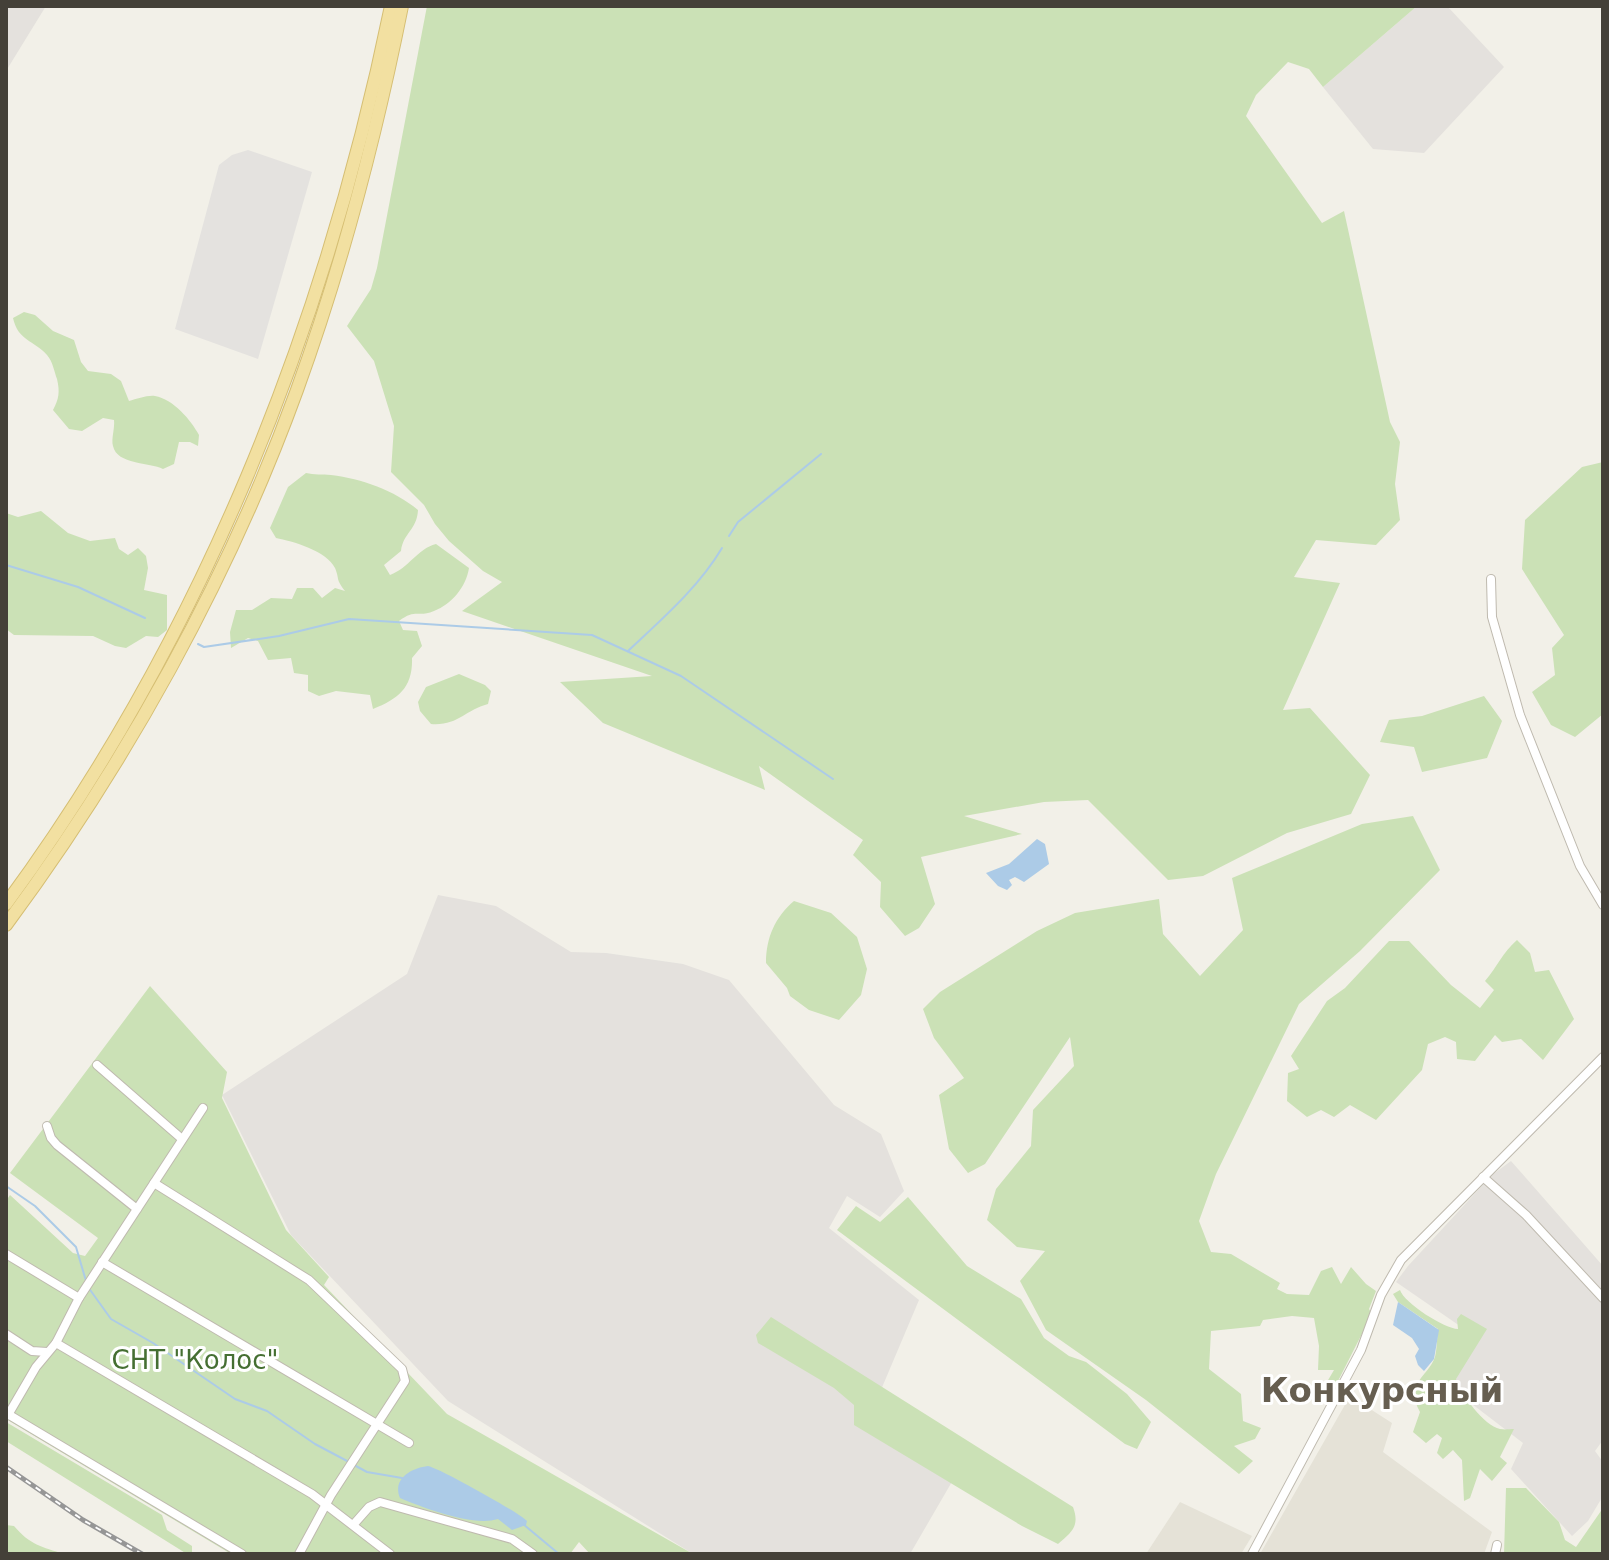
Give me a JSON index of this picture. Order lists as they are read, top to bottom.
{
  "districts": ["Конкурсный"],
  "parks": ["СНТ \"Колос\""]
}
